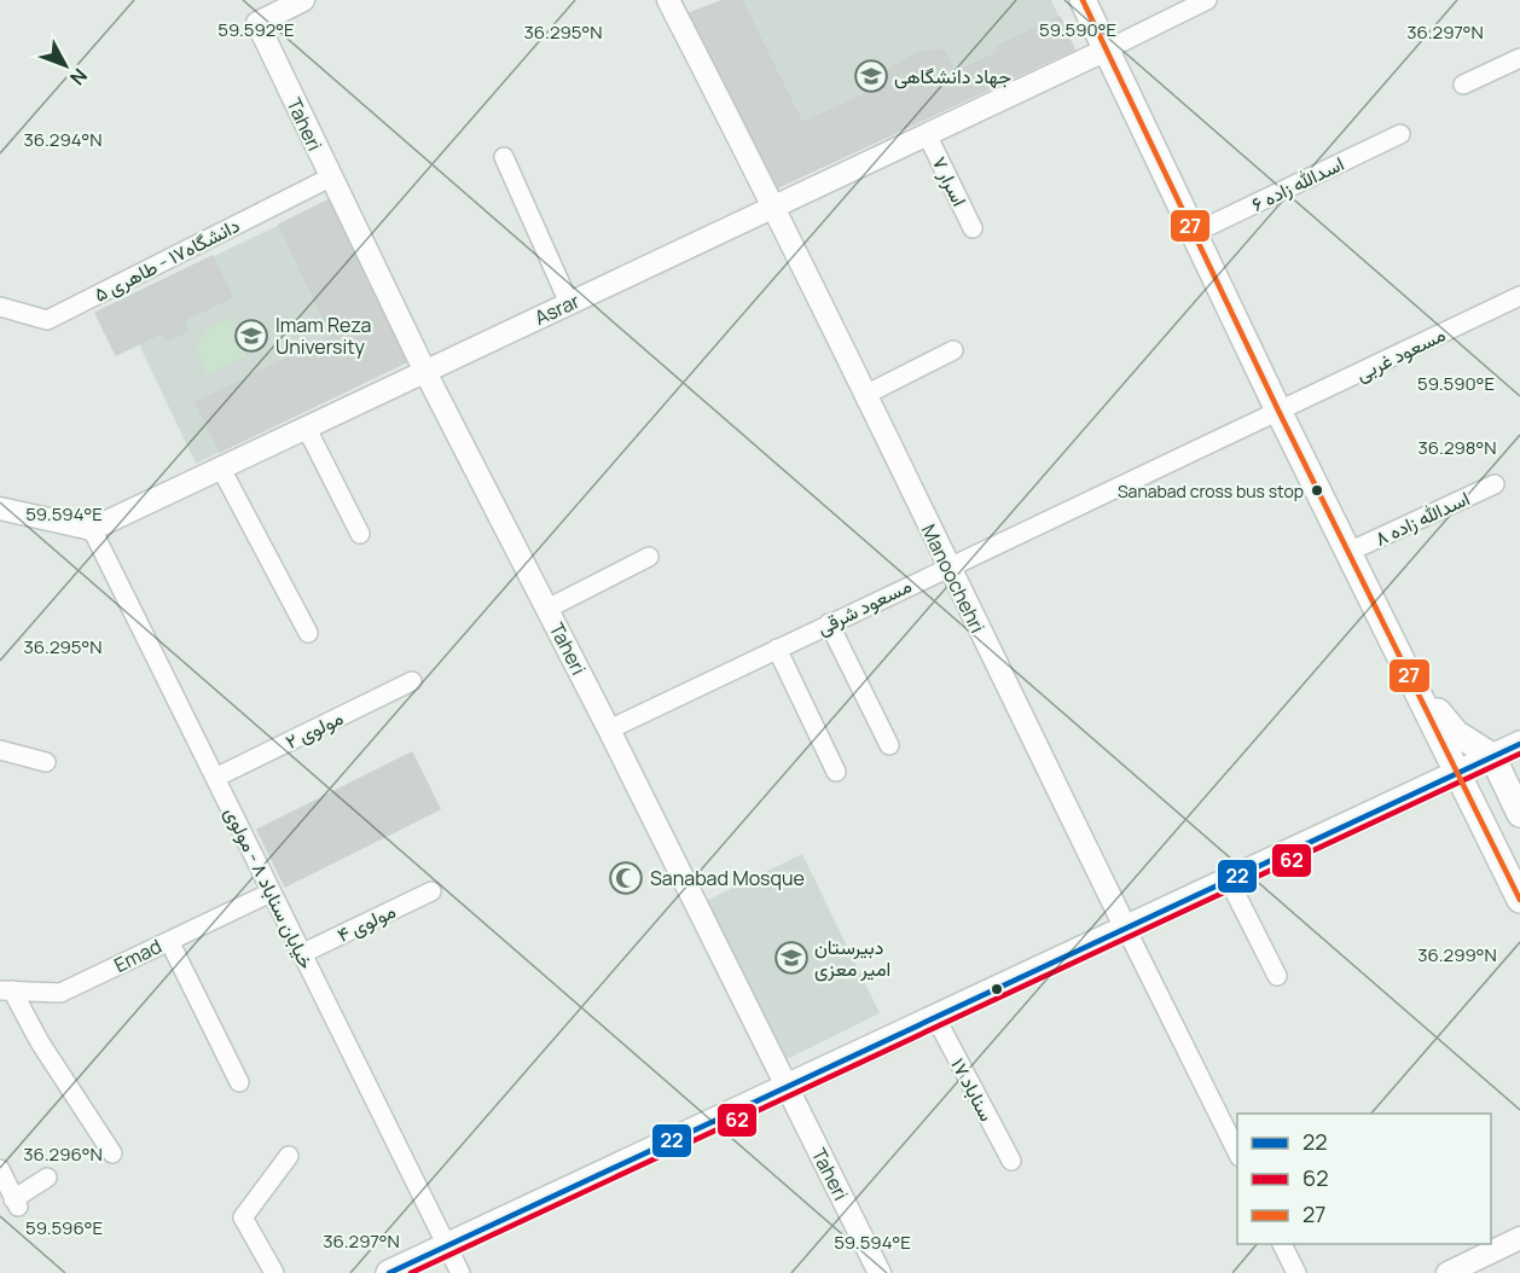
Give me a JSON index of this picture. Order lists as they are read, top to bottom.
{
  "streets": {
    "street": [
      "Taheri",
      "اسرار ۷",
      "اسدالله زاده ۶",
      "دانشگاه۱۷ - طاهری ۵",
      "Asrar",
      "مسعود غربی",
      "اسدالله زاده ۸",
      "Manoochehri",
      "مسعود شرقی",
      "مولوی ۲",
      "خیابان سناباد ۸ - مولوی",
      "مولوی ۴",
      "Emad",
      "سناباد ۱۷"
    ]
  },
  "crossings": [
    ["Taheri", "دانشگاه۱۷ - طاهری ۵"],
    ["Taheri", "Asrar"],
    ["Taheri", "مسعود شرقی"],
    ["اسرار ۷", "Asrar"],
    ["Asrar", "Manoochehri"],
    ["Asrar", "خیابان سناباد ۸ - مولوی"],
    ["مسعود غربی", "مسعود شرقی"],
    ["Manoochehri", "مسعود شرقی"],
    ["مولوی ۲", "خیابان سناباد ۸ - مولوی"],
    ["خیابان سناباد ۸ - مولوی", "مولوی ۴"],
    ["خیابان سناباد ۸ - مولوی", "Emad"]
  ],
  "places": {
    "school or university": ["جهاد دانشگاهی", "Imam Reza University", "دبیرستان امیر معزی"],
    "other": ["Sanabad cross bus stop"],
    "mosque": ["Sanabad Mosque"]
  },
  "lines": ["transit line 27", "transit line 22", "transit line 62"],
  "legend": ["22", "62", "27"],
  "north": "bottom right",
  "coordinates": [
    "59.592°E",
    "59.590°E",
    "36.295°N",
    "36.297°N",
    "36.294°N",
    "36.298°N",
    "59.594°E",
    "36.299°N",
    "36.296°N",
    "59.596°E"
  ]
}
